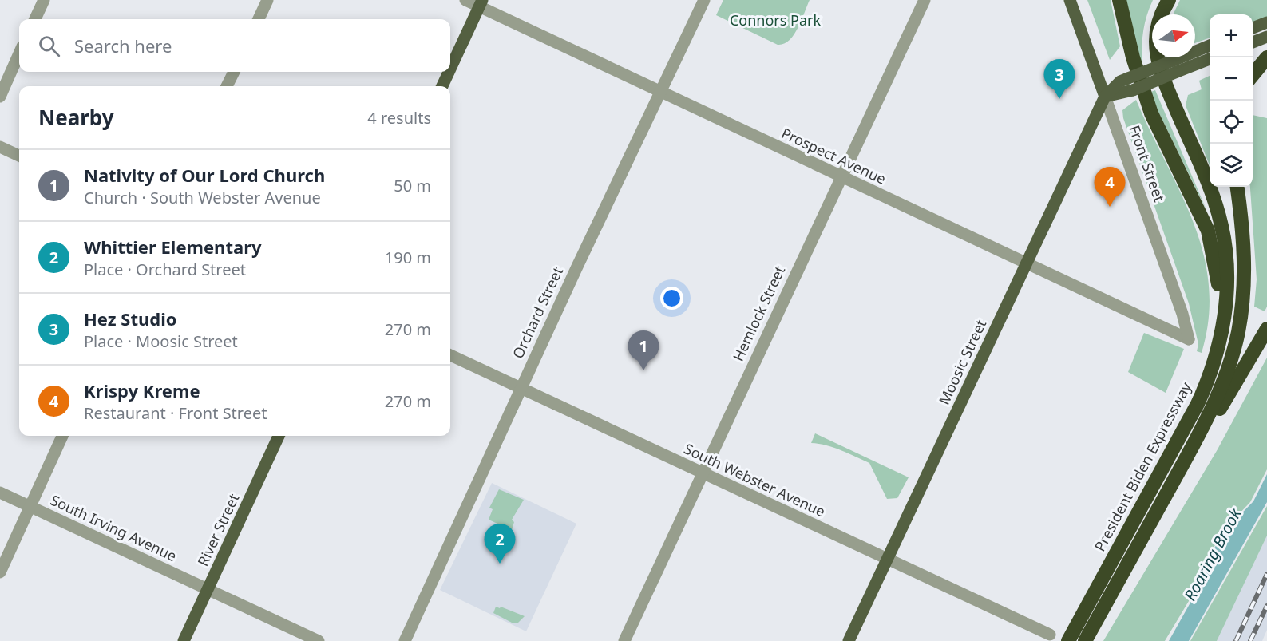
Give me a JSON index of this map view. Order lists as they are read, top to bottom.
{
  "streets": {
    "highway": ["President Biden Expressway"],
    "main road": ["Front Street", "Moosic Street", "River Street"],
    "street": [
      "Prospect Avenue",
      "Orchard Street",
      "Hemlock Street",
      "South Webster Avenue",
      "South Irving Avenue"
    ]
  },
  "crossings": [
    ["Prospect Avenue", "Front Street"],
    ["Prospect Avenue", "Orchard Street"],
    ["Prospect Avenue", "Hemlock Street"],
    ["Prospect Avenue", "Moosic Street"],
    ["Front Street", "Moosic Street"],
    ["Orchard Street", "South Webster Avenue"],
    ["Hemlock Street", "South Webster Avenue"],
    ["Moosic Street", "South Webster Avenue"],
    ["South Irving Avenue", "River Street"]
  ],
  "water": ["Roaring Brook"],
  "parks": ["Connors Park"],
  "north": "right",
  "page": {
    "map_buttons": ["+", "−"],
    "search": "Search here",
    "pins": [
      "3",
      "4",
      "1",
      "2"
    ],
    "heading": ["Nearby", "4 results"],
    "list": [
      {
        "mark": "1",
        "name": "Nativity of Our Lord Church",
        "note": "Church · South Webster Avenue",
        "value": "50 m"
      },
      {
        "mark": "2",
        "name": "Whittier Elementary",
        "note": "Place · Orchard Street",
        "value": "190 m"
      },
      {
        "mark": "3",
        "name": "Hez Studio",
        "note": "Place · Moosic Street",
        "value": "270 m"
      },
      {
        "mark": "4",
        "name": "Krispy Kreme",
        "note": "Restaurant · Front Street",
        "value": "270 m"
      }
    ]
  }
}
